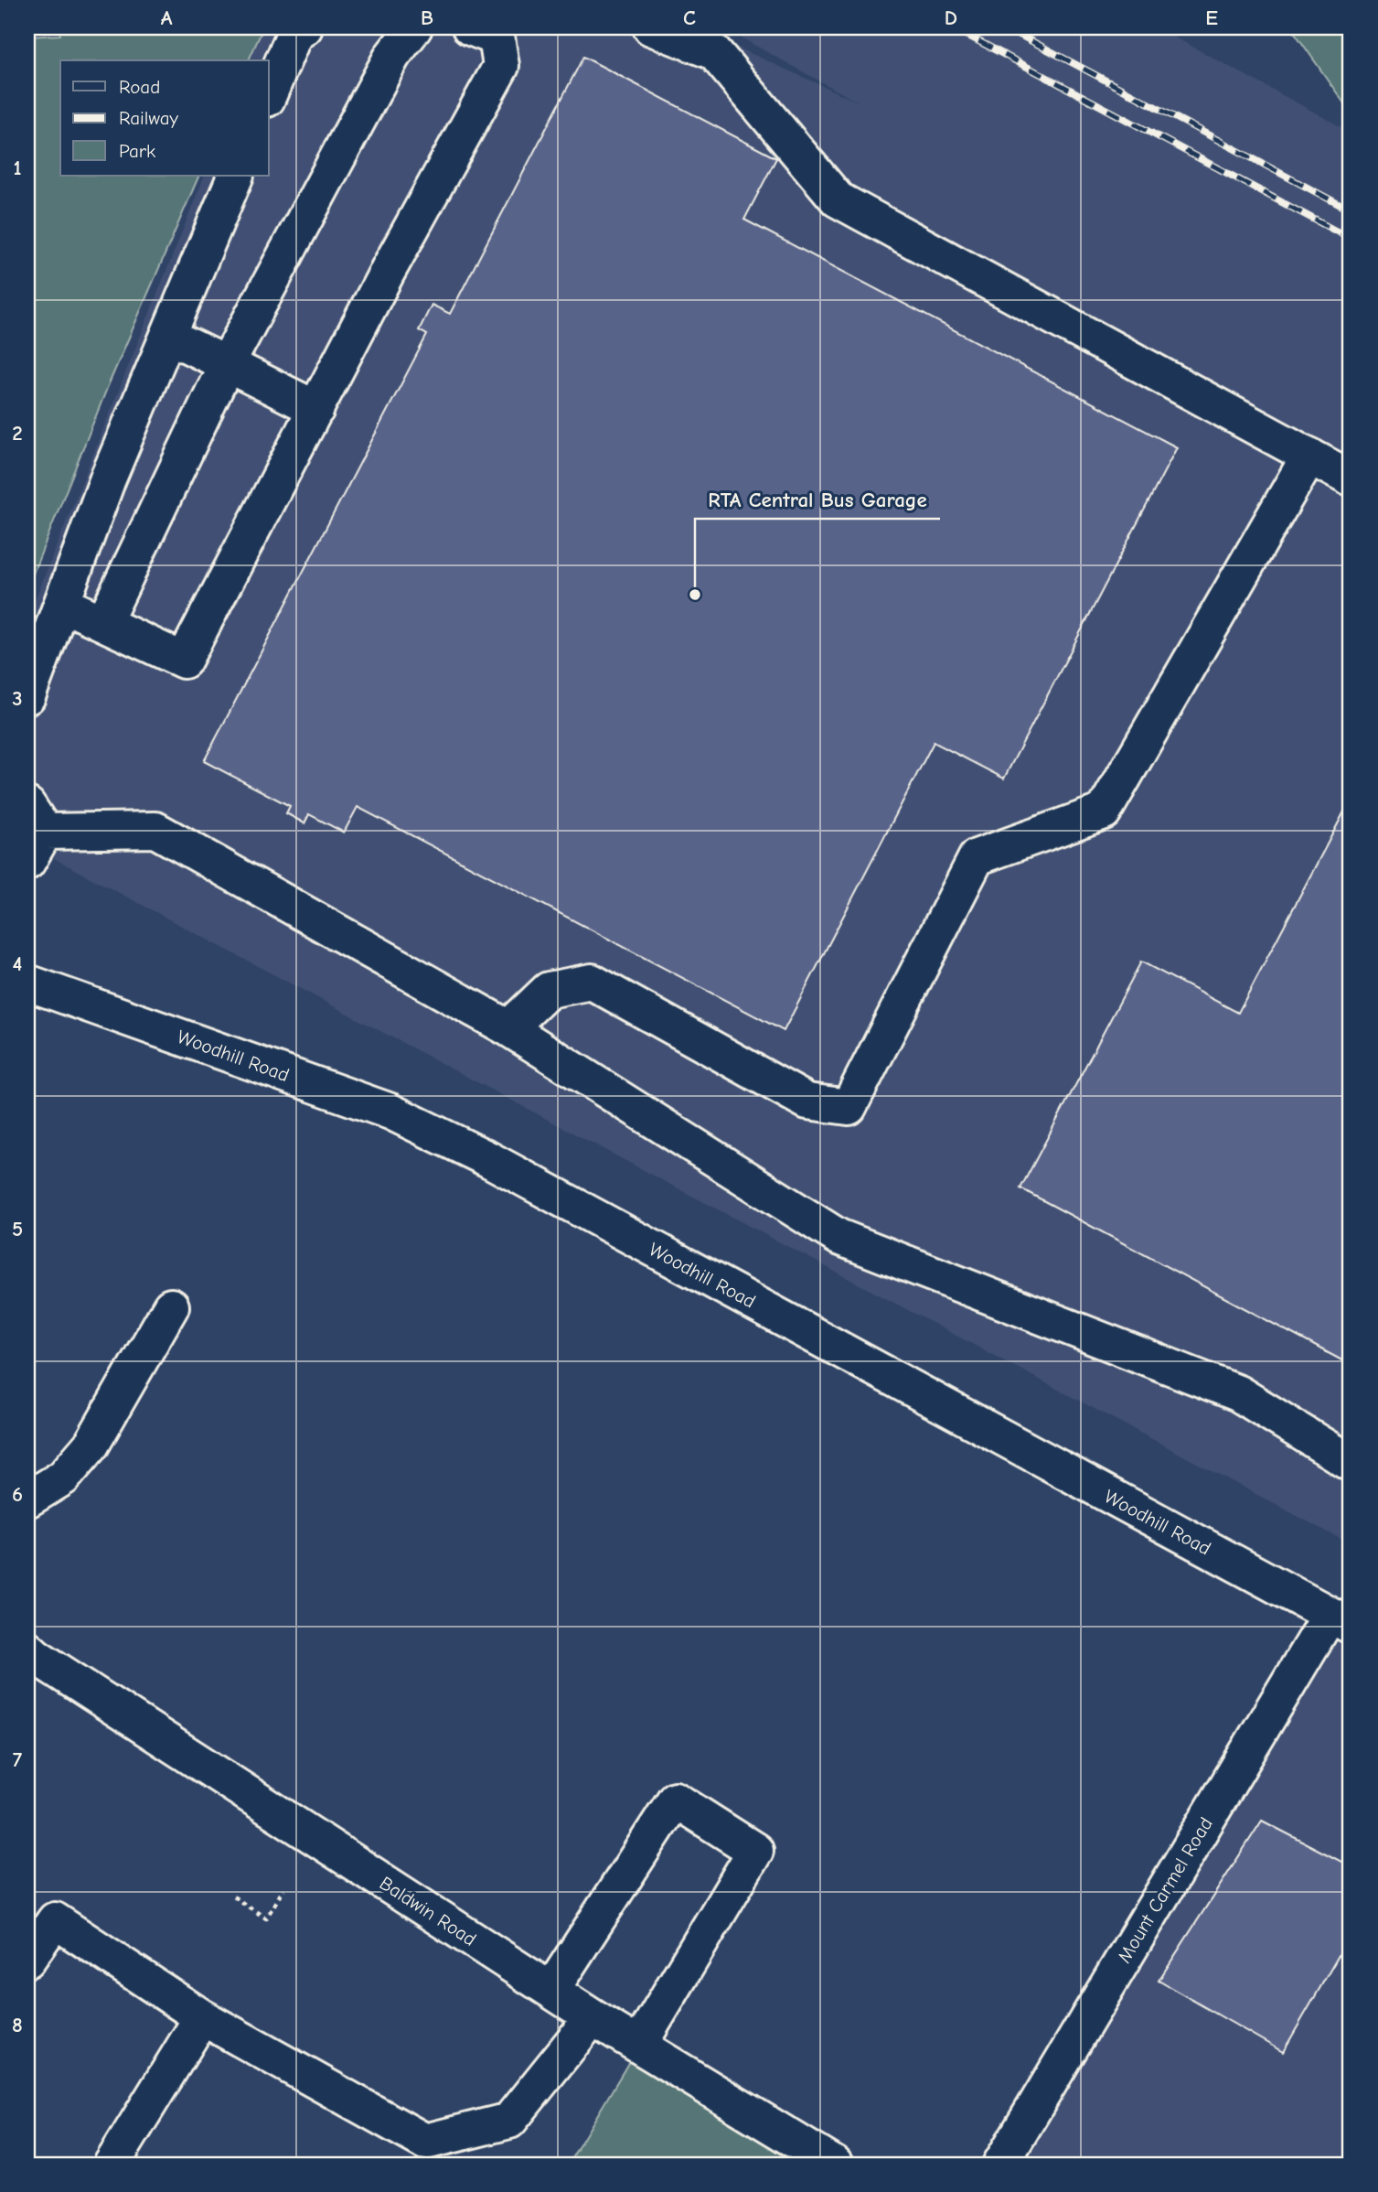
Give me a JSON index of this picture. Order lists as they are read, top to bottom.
{
  "streets": {
    "street": ["Woodhill Road", "Mount Carmel Road", "Baldwin Road"]
  },
  "crossings": [
    ["Woodhill Road", "Mount Carmel Road"]
  ],
  "places": ["RTA Central Bus Garage"],
  "legend": ["Road", "Railway", "Park"],
  "grid": {
    "columns": [
      "A",
      "B",
      "C",
      "D",
      "E"
    ],
    "rows": [
      "1",
      "2",
      "3",
      "4",
      "5",
      "6",
      "7",
      "8"
    ]
  }
}
